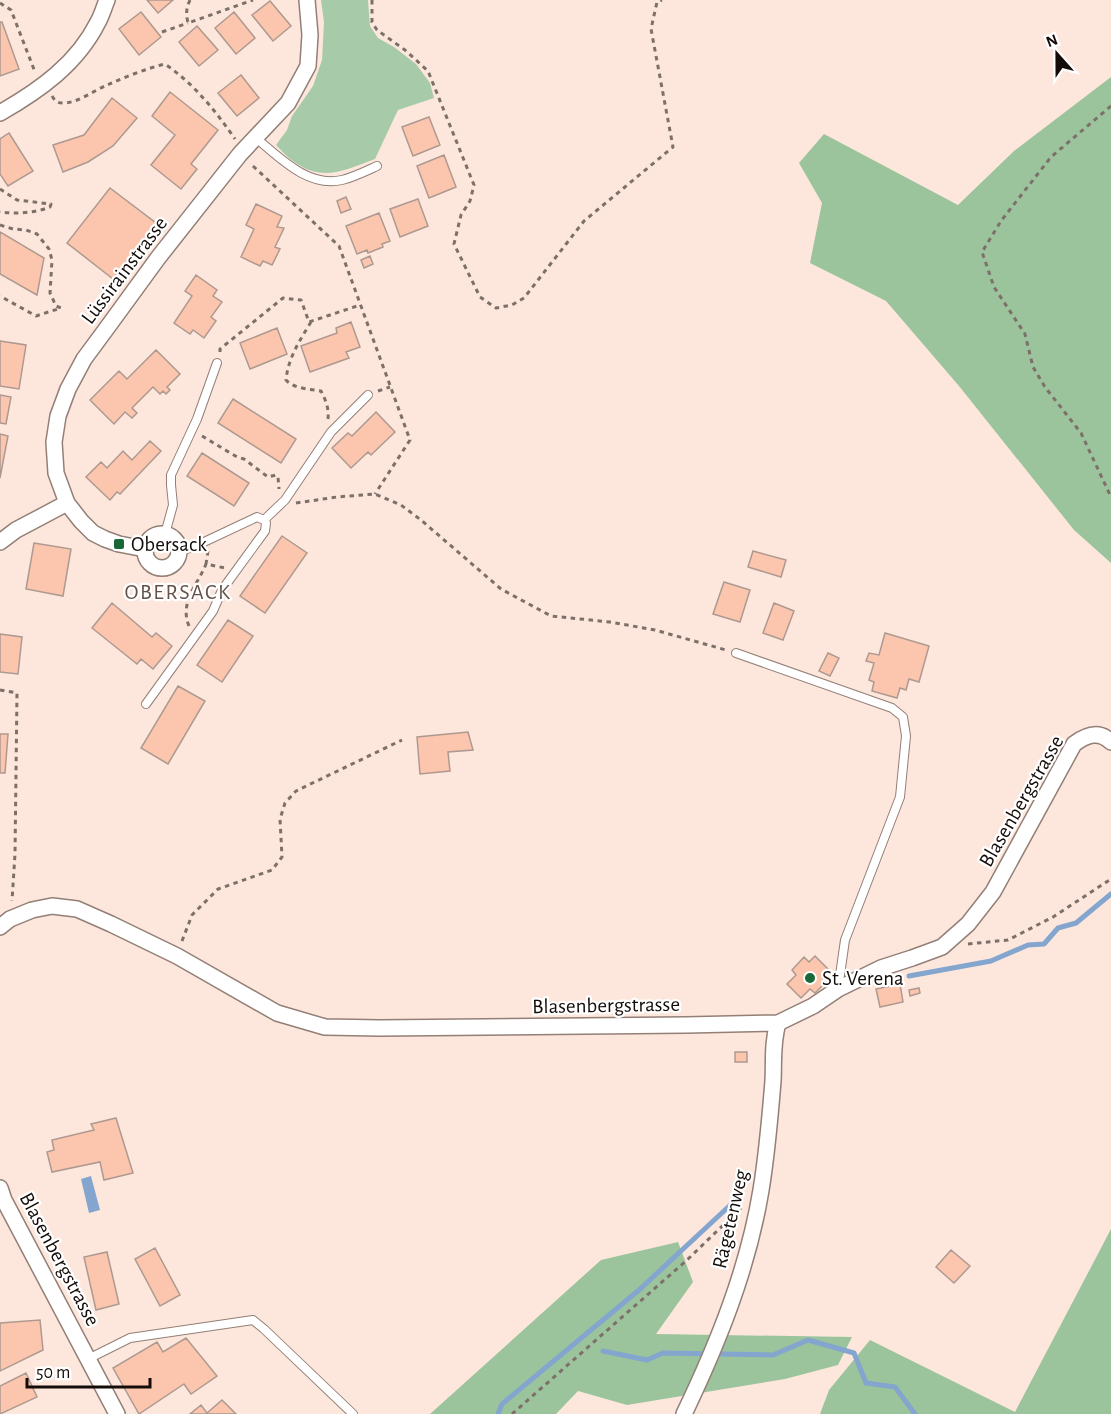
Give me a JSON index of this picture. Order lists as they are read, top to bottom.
{
  "streets": {
    "street": ["Lüssirainstrasse", "Blasenbergstrasse", "Rägetenweg"]
  },
  "crossings": [
    ["Blasenbergstrasse", "Rägetenweg"]
  ],
  "districts": ["OBERSACK"],
  "places": {
    "transit": ["Obersack"],
    "other": ["St. Verena"]
  },
  "scale_bar": "50 m",
  "north": "top"
}
